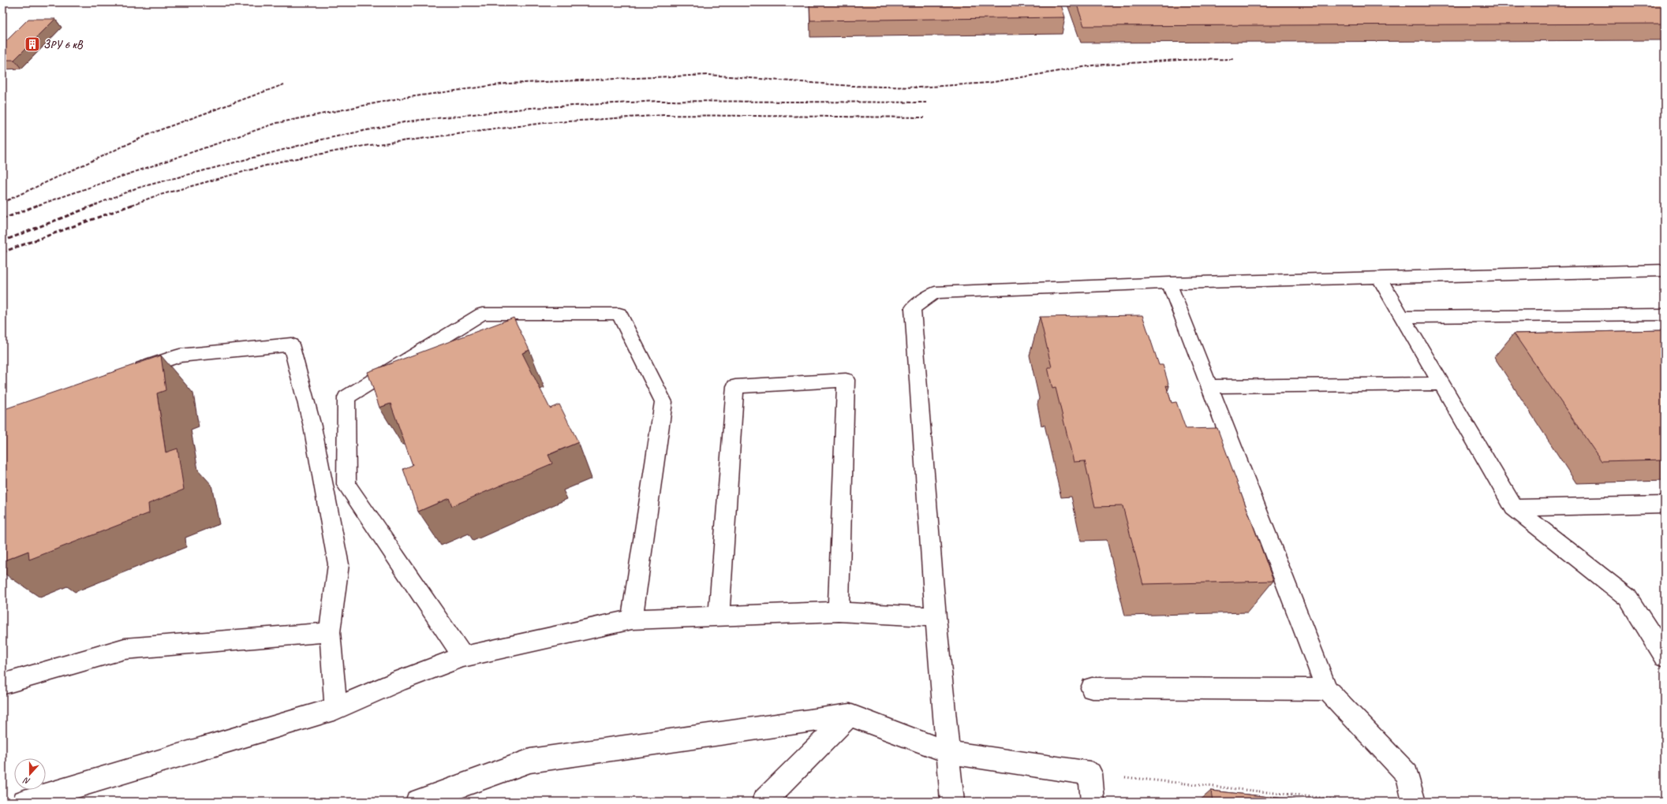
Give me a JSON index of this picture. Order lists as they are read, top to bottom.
{
  "places": {
    "building": ["ЗРУ 6 кВ"]
  },
  "north": "bottom"
}
